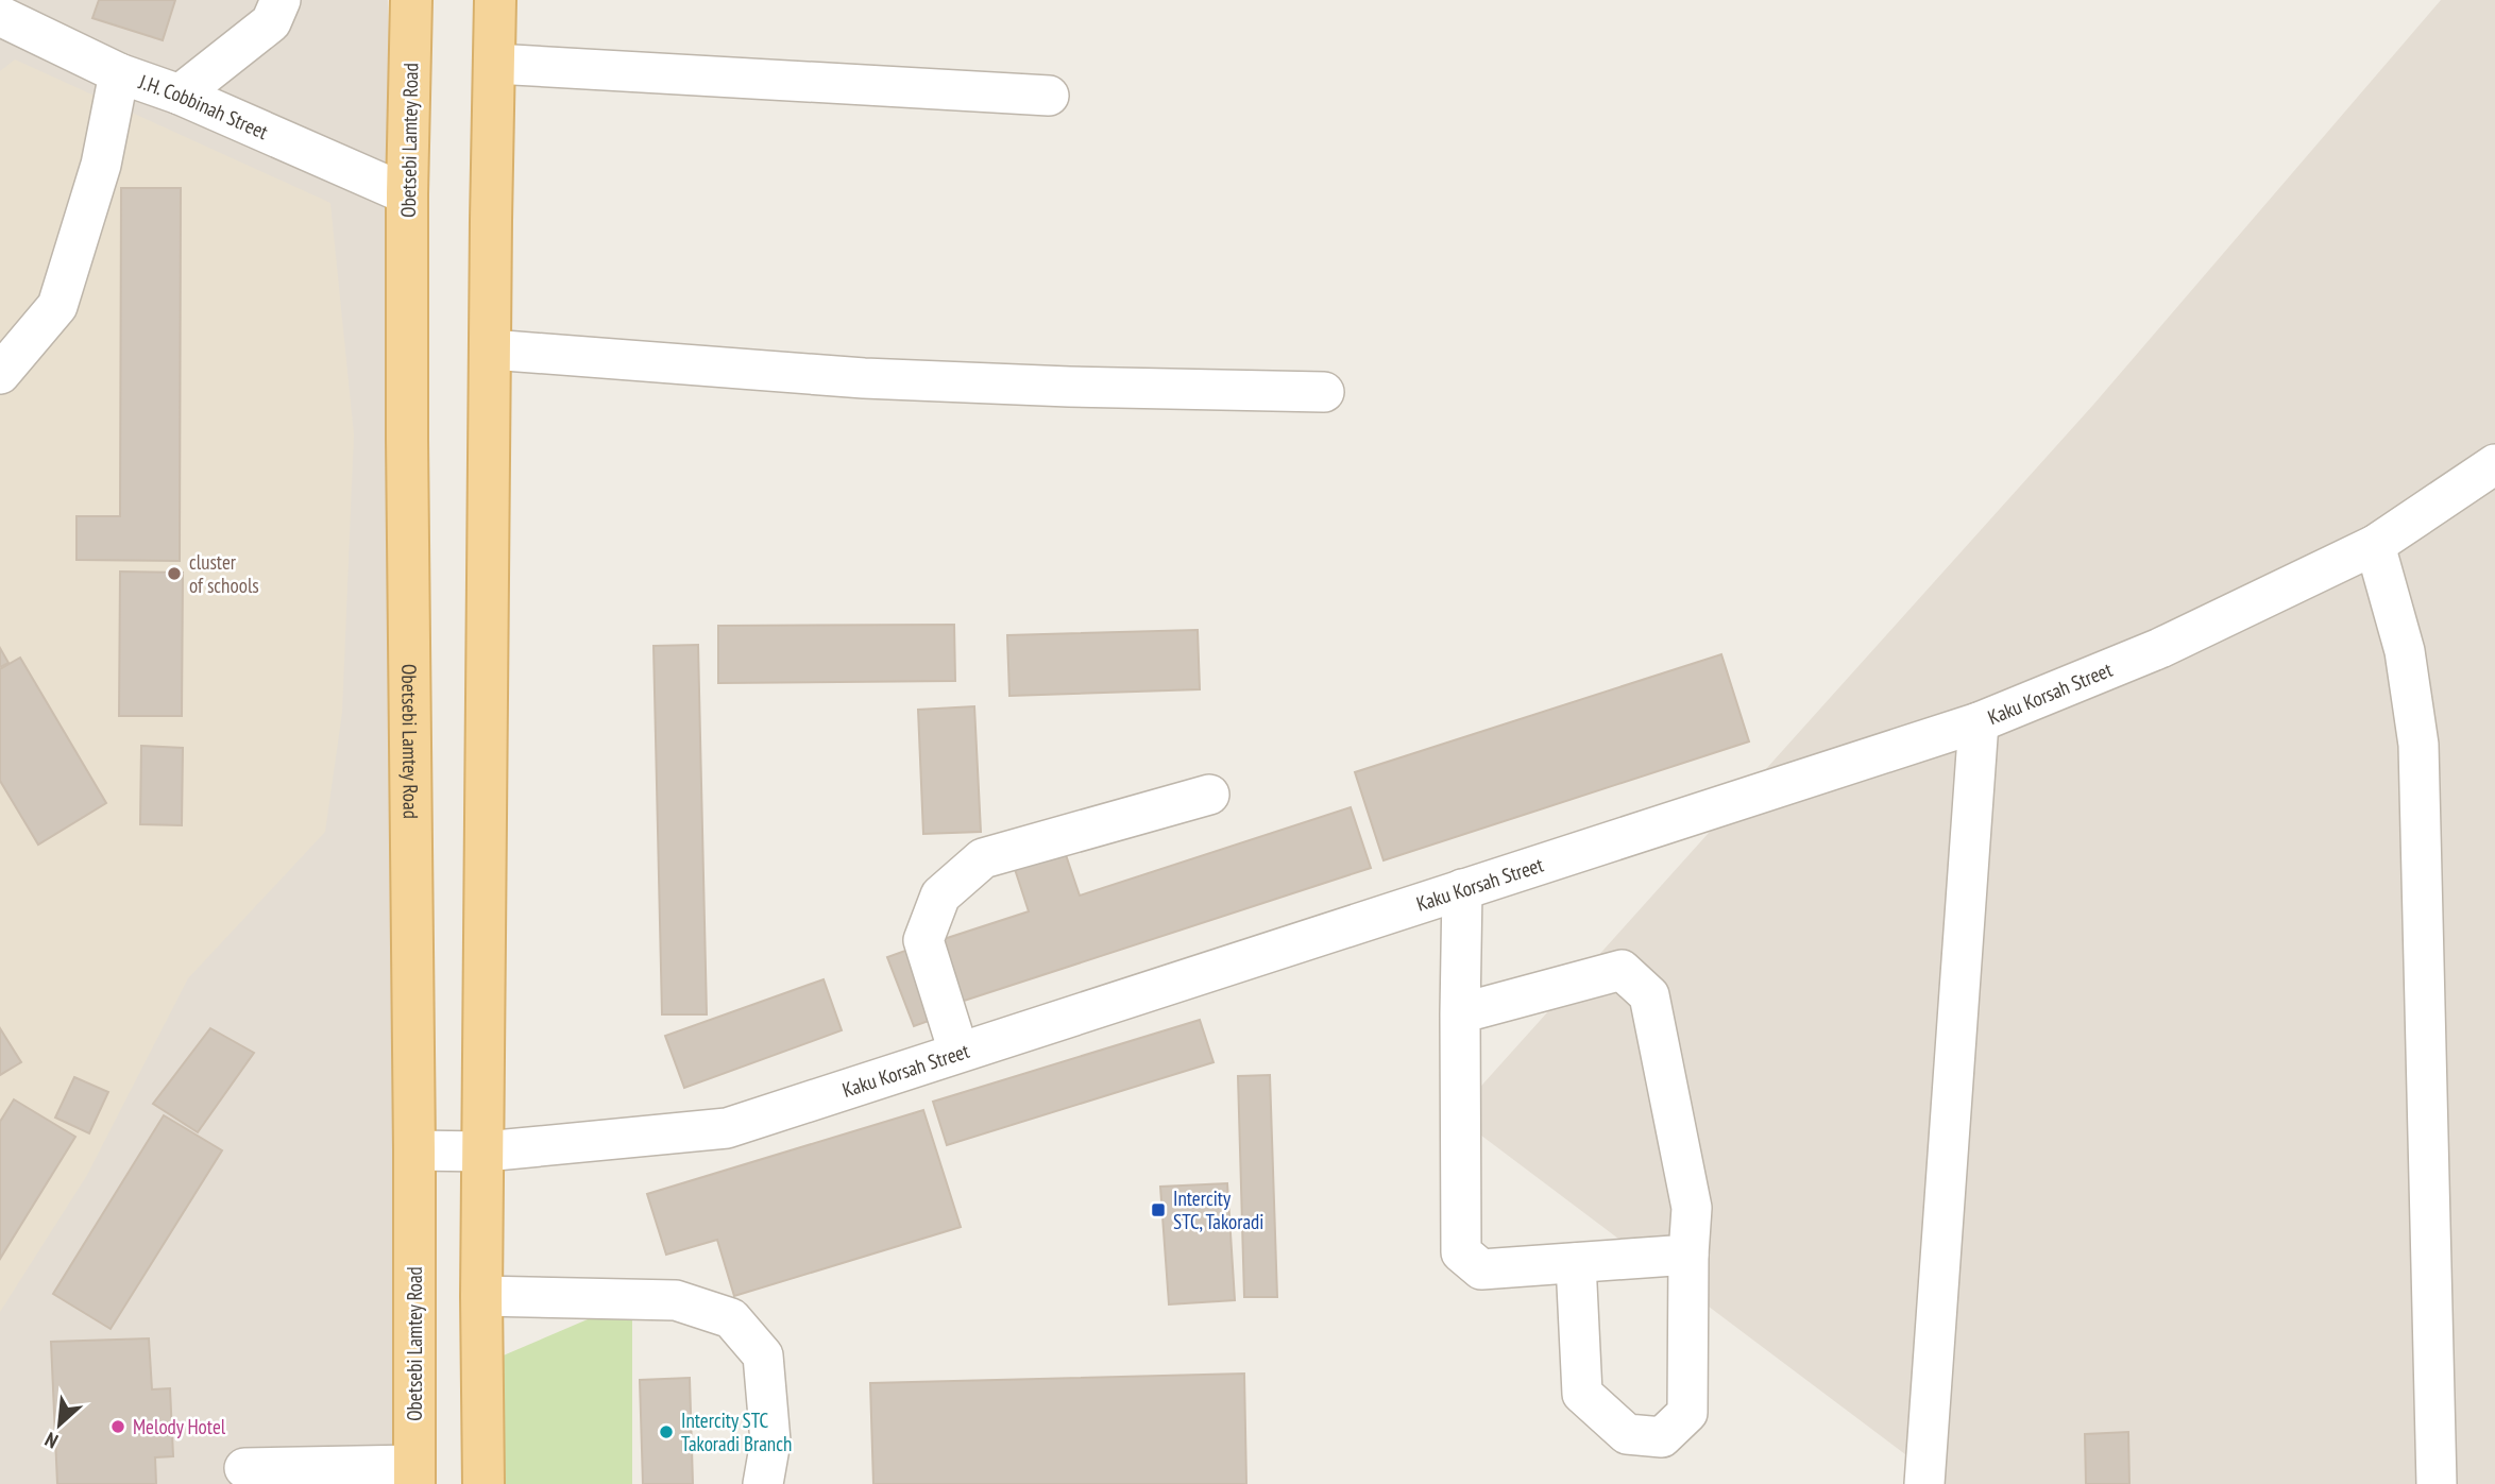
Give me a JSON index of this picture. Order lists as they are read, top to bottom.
{
  "streets": {
    "main road": ["Obetsebi Lamtey Road"],
    "street": ["J.H. Cobbinah Street", "Kaku Korsah Street"]
  },
  "crossings": [
    ["J.H. Cobbinah Street", "Obetsebi Lamtey Road"],
    ["Obetsebi Lamtey Road", "Kaku Korsah Street"]
  ],
  "places": {
    "other": ["cluster of schools", "Melody Hotel", "Intercity STC Takoradi Branch"],
    "transit": ["Intercity STC, Takoradi"]
  },
  "north": "bottom left"
}
